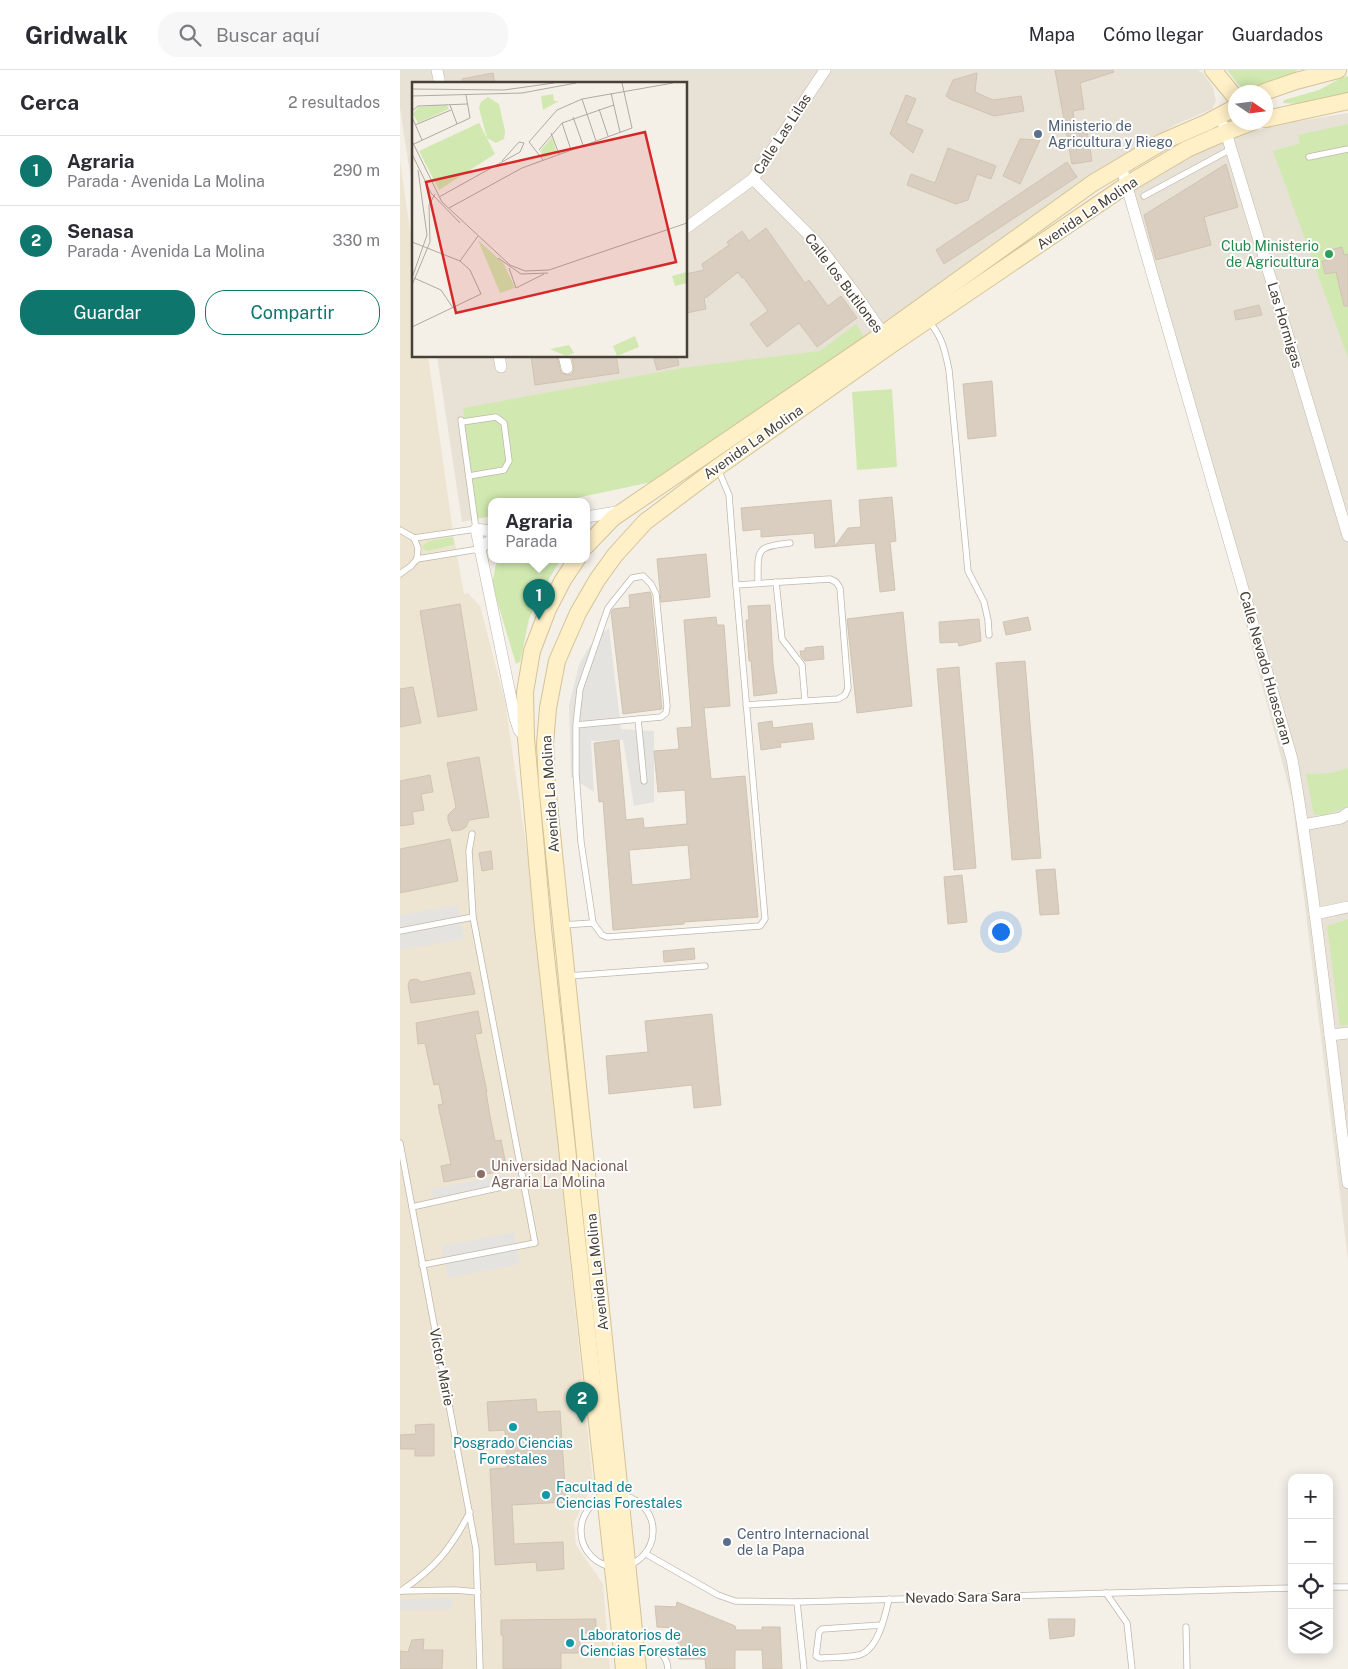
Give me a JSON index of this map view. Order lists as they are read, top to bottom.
{
  "streets": {
    "main road": ["Avenida La Molina"],
    "street": [
      "Calle Las Lilas",
      "Calle los Butilones",
      "Las Hormigas",
      "Calle Nevado Huascaran"
    ],
    "lane": ["Víctor Marie", "Nevado Sara Sara"]
  },
  "crossings": [
    ["Calle Las Lilas", "Calle los Butilones"],
    ["Avenida La Molina", "Calle los Butilones"],
    ["Avenida La Molina", "Las Hormigas"],
    ["Avenida La Molina", "Calle Nevado Huascaran"]
  ],
  "places": [
    "Ministerio de Agricultura y Riego",
    "Club Ministerio de Agricultura",
    "Universidad Nacional Agraria La Molina",
    "Posgrado Ciencias Forestales",
    "Facultad de Ciencias Forestales",
    "Centro Internacional de la Papa",
    "Laboratorios de Ciencias Forestales"
  ],
  "north": "right",
  "page": {
    "header": "Gridwalk",
    "search": "Buscar aquí",
    "nav": ["Mapa", "Cómo llegar", "Guardados"],
    "heading": ["Cerca", "2 resultados"],
    "list": [
      {
        "mark": "1",
        "name": "Agraria",
        "note": "Parada · Avenida La Molina",
        "value": "290 m"
      },
      {
        "mark": "2",
        "name": "Senasa",
        "note": "Parada · Avenida La Molina",
        "value": "330 m"
      }
    ],
    "buttons": ["Guardar", "Compartir"],
    "popup": ["Agraria", "Parada"],
    "pins": ["1", "2"],
    "map_buttons": ["+", "−"]
  }
}
